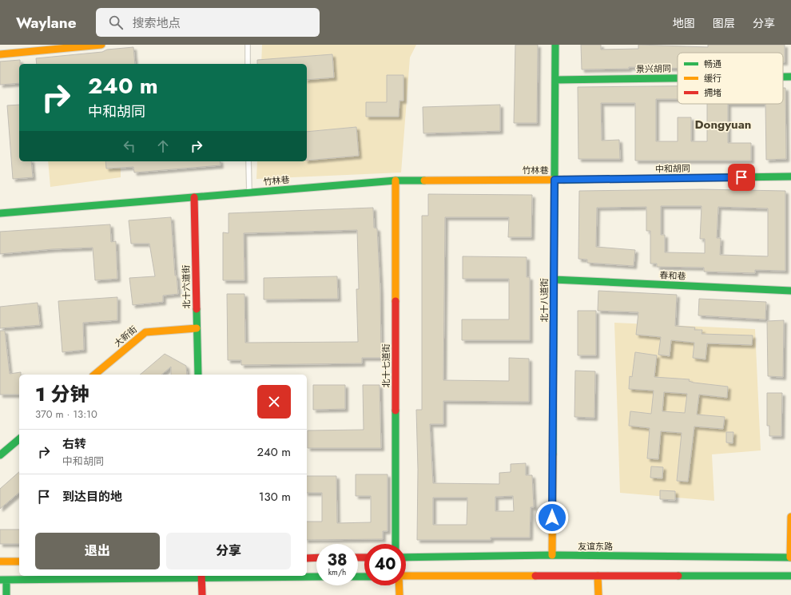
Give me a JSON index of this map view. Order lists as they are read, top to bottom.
{
  "streets": {
    "main road": [
      "景兴胡同",
      "中和胡同",
      "竹林巷",
      "春和巷",
      "北十六道街",
      "北十八道街",
      "大新街",
      "北十七道街",
      "友谊东路"
    ]
  },
  "crossings": [
    ["景兴胡同", "北十八道街"],
    ["中和胡同", "竹林巷"],
    ["中和胡同", "北十八道街"],
    ["竹林巷", "北十六道街"],
    ["竹林巷", "北十八道街"],
    ["竹林巷", "北十七道街"],
    ["春和巷", "北十八道街"],
    ["北十六道街", "大新街"],
    ["北十八道街", "友谊东路"]
  ],
  "districts": ["Dongyuan"],
  "legend": ["畅通", "缓行", "拥堵"],
  "page": {
    "header": "Waylane",
    "search": "搜索地点",
    "nav": ["地图", "图层", "分享"],
    "turn": ["240 m", "中和胡同"],
    "heading": ["1 分钟", "370 m · 13:10"],
    "list": [
      {
        "name": "右转",
        "note": "中和胡同",
        "value": "240 m"
      },
      {
        "name": "到达目的地",
        "value": "130 m"
      }
    ],
    "buttons": ["退出", "分享"],
    "speed": "38 km/h",
    "limit": "40"
  }
}
